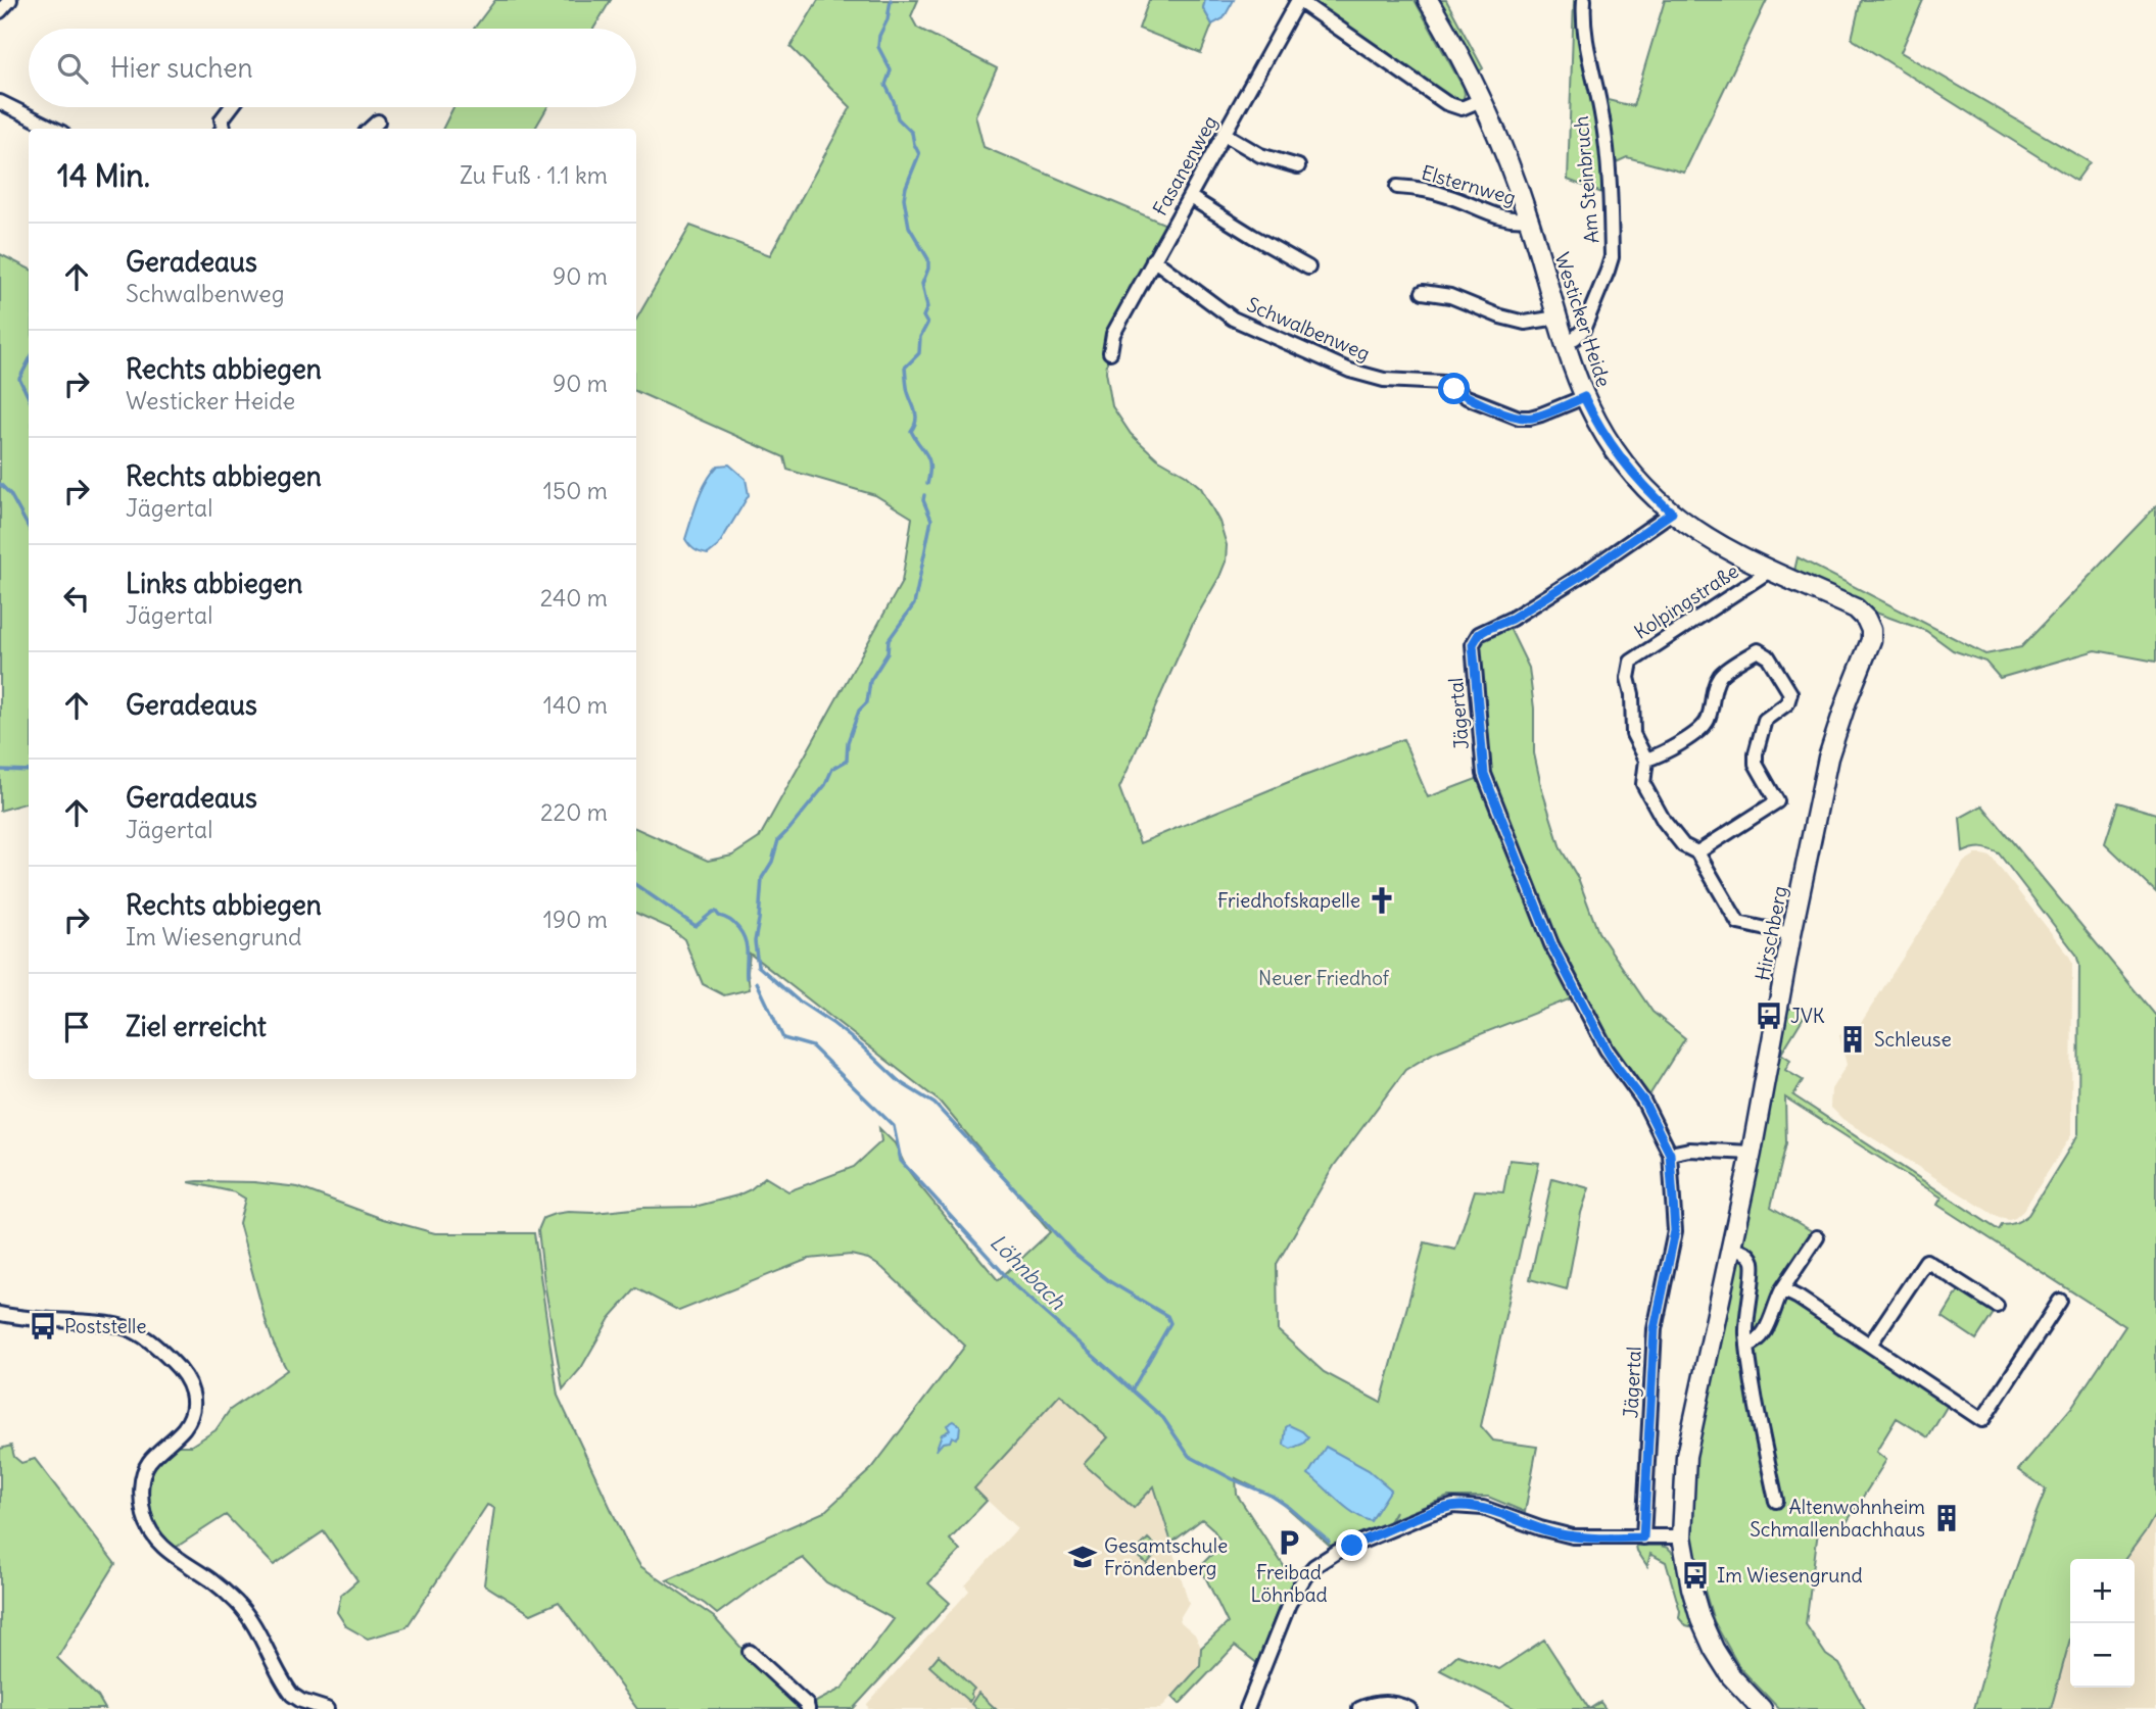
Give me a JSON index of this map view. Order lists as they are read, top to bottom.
{
  "streets": {
    "street": [
      "Fasanenweg",
      "Am Steinbruch",
      "Elsternweg",
      "Westicker Heide",
      "Schwalbenweg",
      "Kolpingstraße",
      "Jägertal",
      "Hirschberg"
    ]
  },
  "crossings": [
    ["Fasanenweg", "Schwalbenweg"],
    ["Am Steinbruch", "Westicker Heide"],
    ["Elsternweg", "Westicker Heide"],
    ["Westicker Heide", "Schwalbenweg"],
    ["Westicker Heide", "Kolpingstraße"],
    ["Westicker Heide", "Jägertal"],
    ["Westicker Heide", "Hirschberg"],
    ["Kolpingstraße", "Hirschberg"]
  ],
  "water": ["Löhnbach"],
  "parks": ["Neuer Friedhof"],
  "places": {
    "church": ["Friedhofskapelle"],
    "bus stop": ["JVK", "Poststelle", "Im Wiesengrund"],
    "building": ["Schleuse", "Altenwohnheim Schmallenbachhaus"],
    "parking": ["Freibad Löhnbad"],
    "school or university": ["Gesamtschule Fröndenberg"]
  },
  "page": {
    "search": "Hier suchen",
    "heading": ["14 Min.", "Zu Fuß · 1.1 km"],
    "list": [
      ["Geradeaus", "Schwalbenweg", "90 m"],
      ["Rechts abbiegen", "Westicker Heide", "90 m"],
      ["Rechts abbiegen", "Jägertal", "150 m"],
      ["Links abbiegen", "Jägertal", "240 m"],
      ["Geradeaus", "140 m"],
      ["Geradeaus", "Jägertal", "220 m"],
      ["Rechts abbiegen", "Im Wiesengrund", "190 m"],
      "Ziel erreicht"
    ],
    "map_buttons": ["+", "−"]
  }
}
